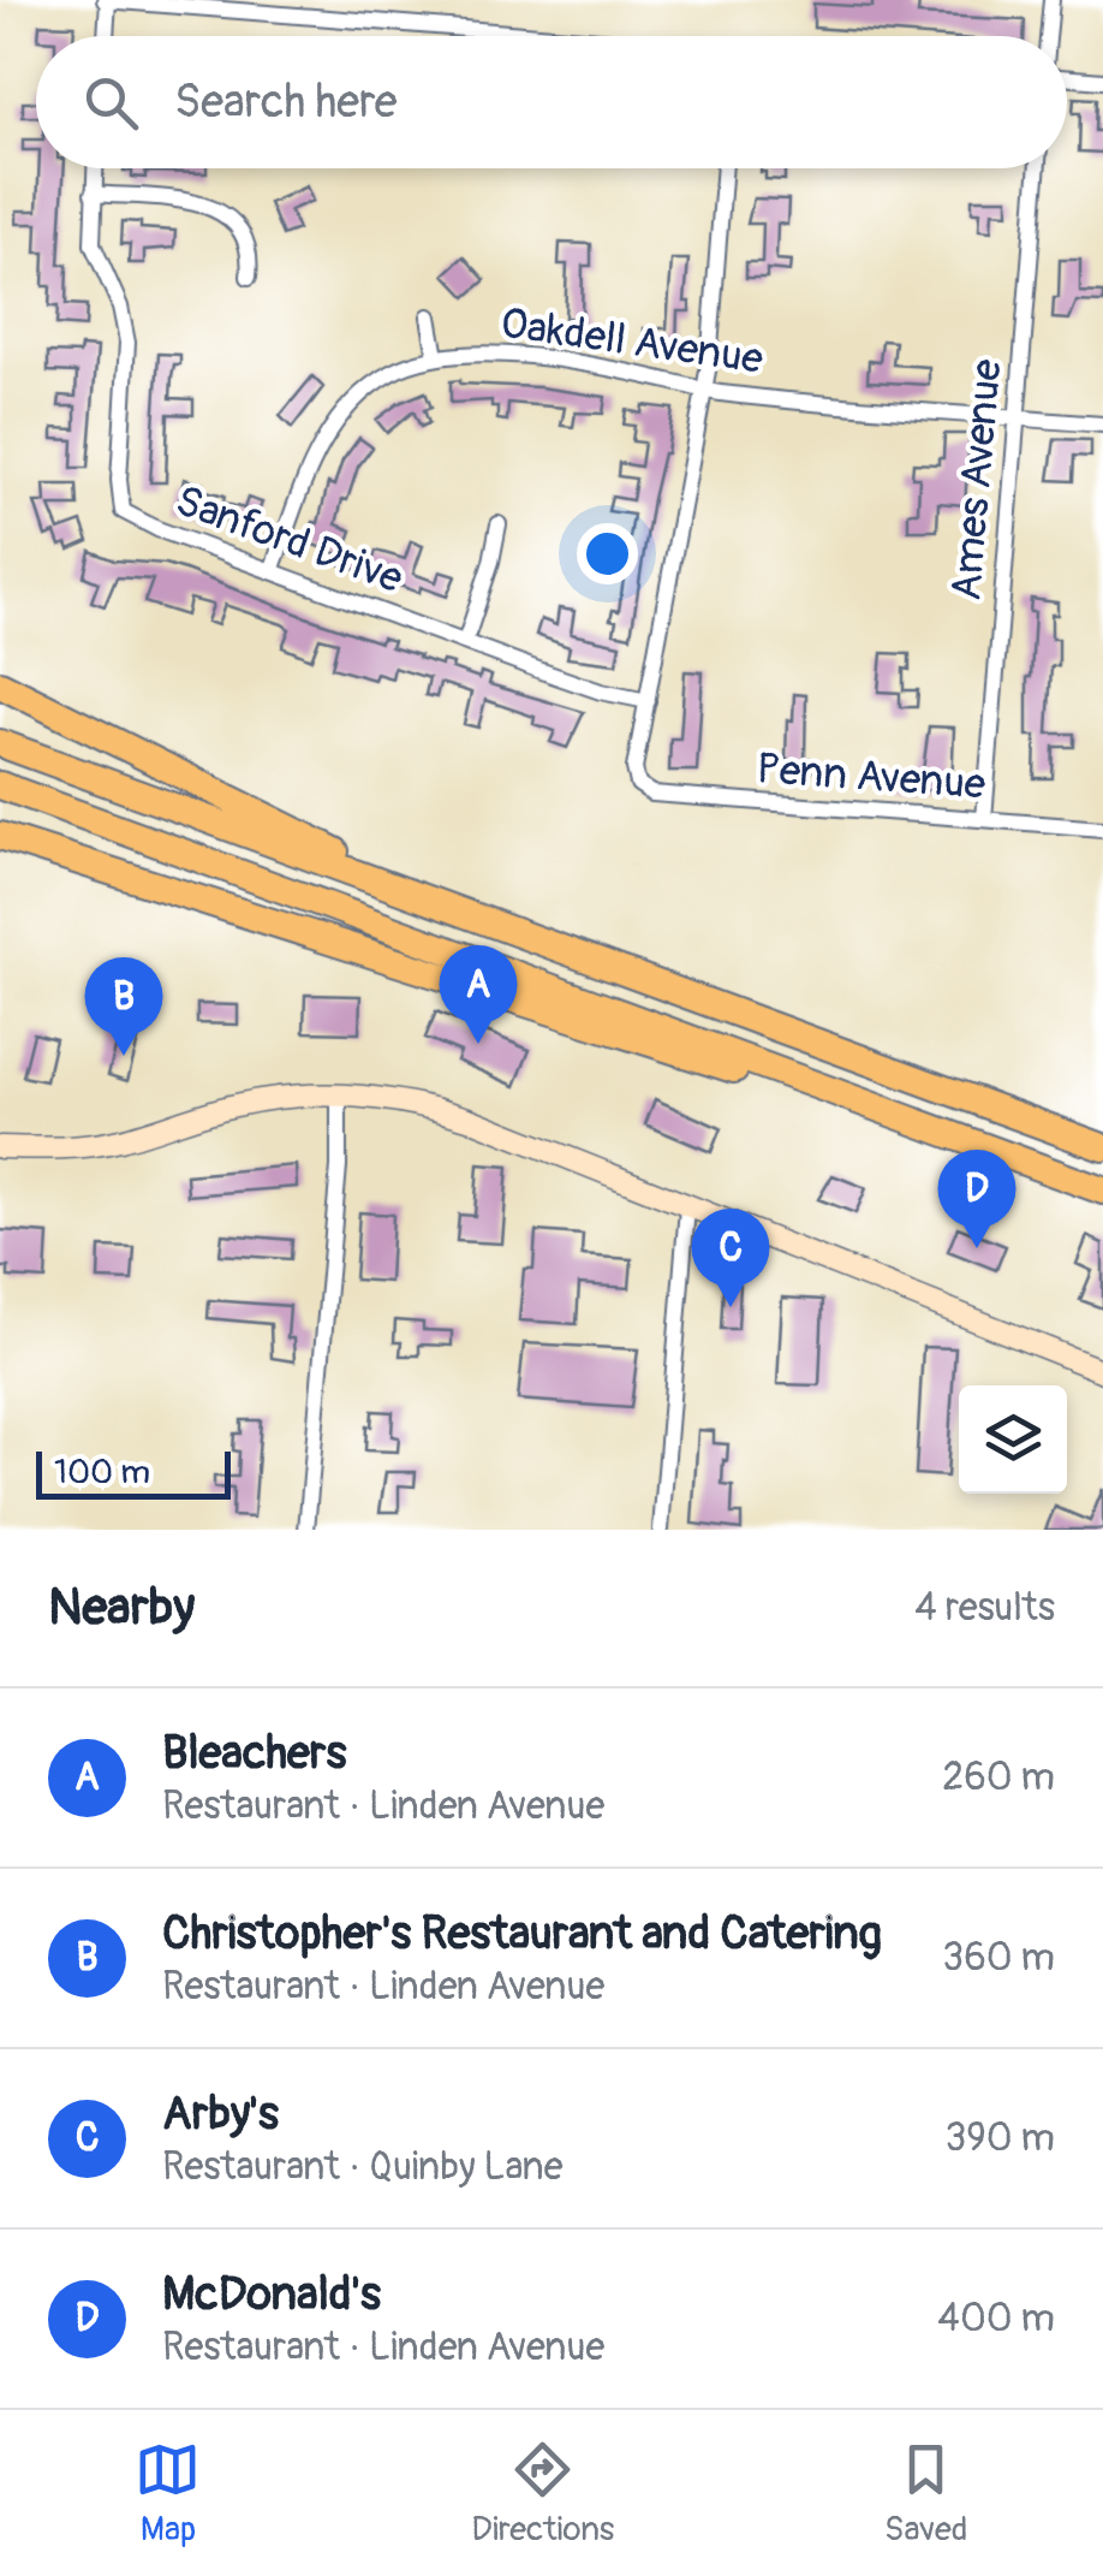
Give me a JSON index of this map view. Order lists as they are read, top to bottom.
{
  "streets": {
    "street": [
      "Oakdell Avenue",
      "Ames Avenue",
      "Sanford Drive",
      "Penn Avenue"
    ]
  },
  "crossings": [
    ["Oakdell Avenue", "Ames Avenue"],
    ["Oakdell Avenue", "Sanford Drive"],
    ["Ames Avenue", "Penn Avenue"],
    ["Sanford Drive", "Penn Avenue"]
  ],
  "scale_bar": "100 m",
  "page": {
    "search": "Search here",
    "pins": [
      "A",
      "B",
      "D",
      "C"
    ],
    "scale": "100 m",
    "heading": ["Nearby", "4 results"],
    "list": [
      {
        "mark": "A",
        "name": "Bleachers",
        "note": "Restaurant · Linden Avenue",
        "value": "260 m"
      },
      {
        "mark": "B",
        "name": "Christopher's Restaurant and Catering",
        "note": "Restaurant · Linden Avenue",
        "value": "360 m"
      },
      {
        "mark": "C",
        "name": "Arby's",
        "note": "Restaurant · Quinby Lane",
        "value": "390 m"
      },
      {
        "mark": "D",
        "name": "McDonald's",
        "note": "Restaurant · Linden Avenue",
        "value": "400 m"
      }
    ],
    "nav": ["Map", "Directions", "Saved"]
  }
}
